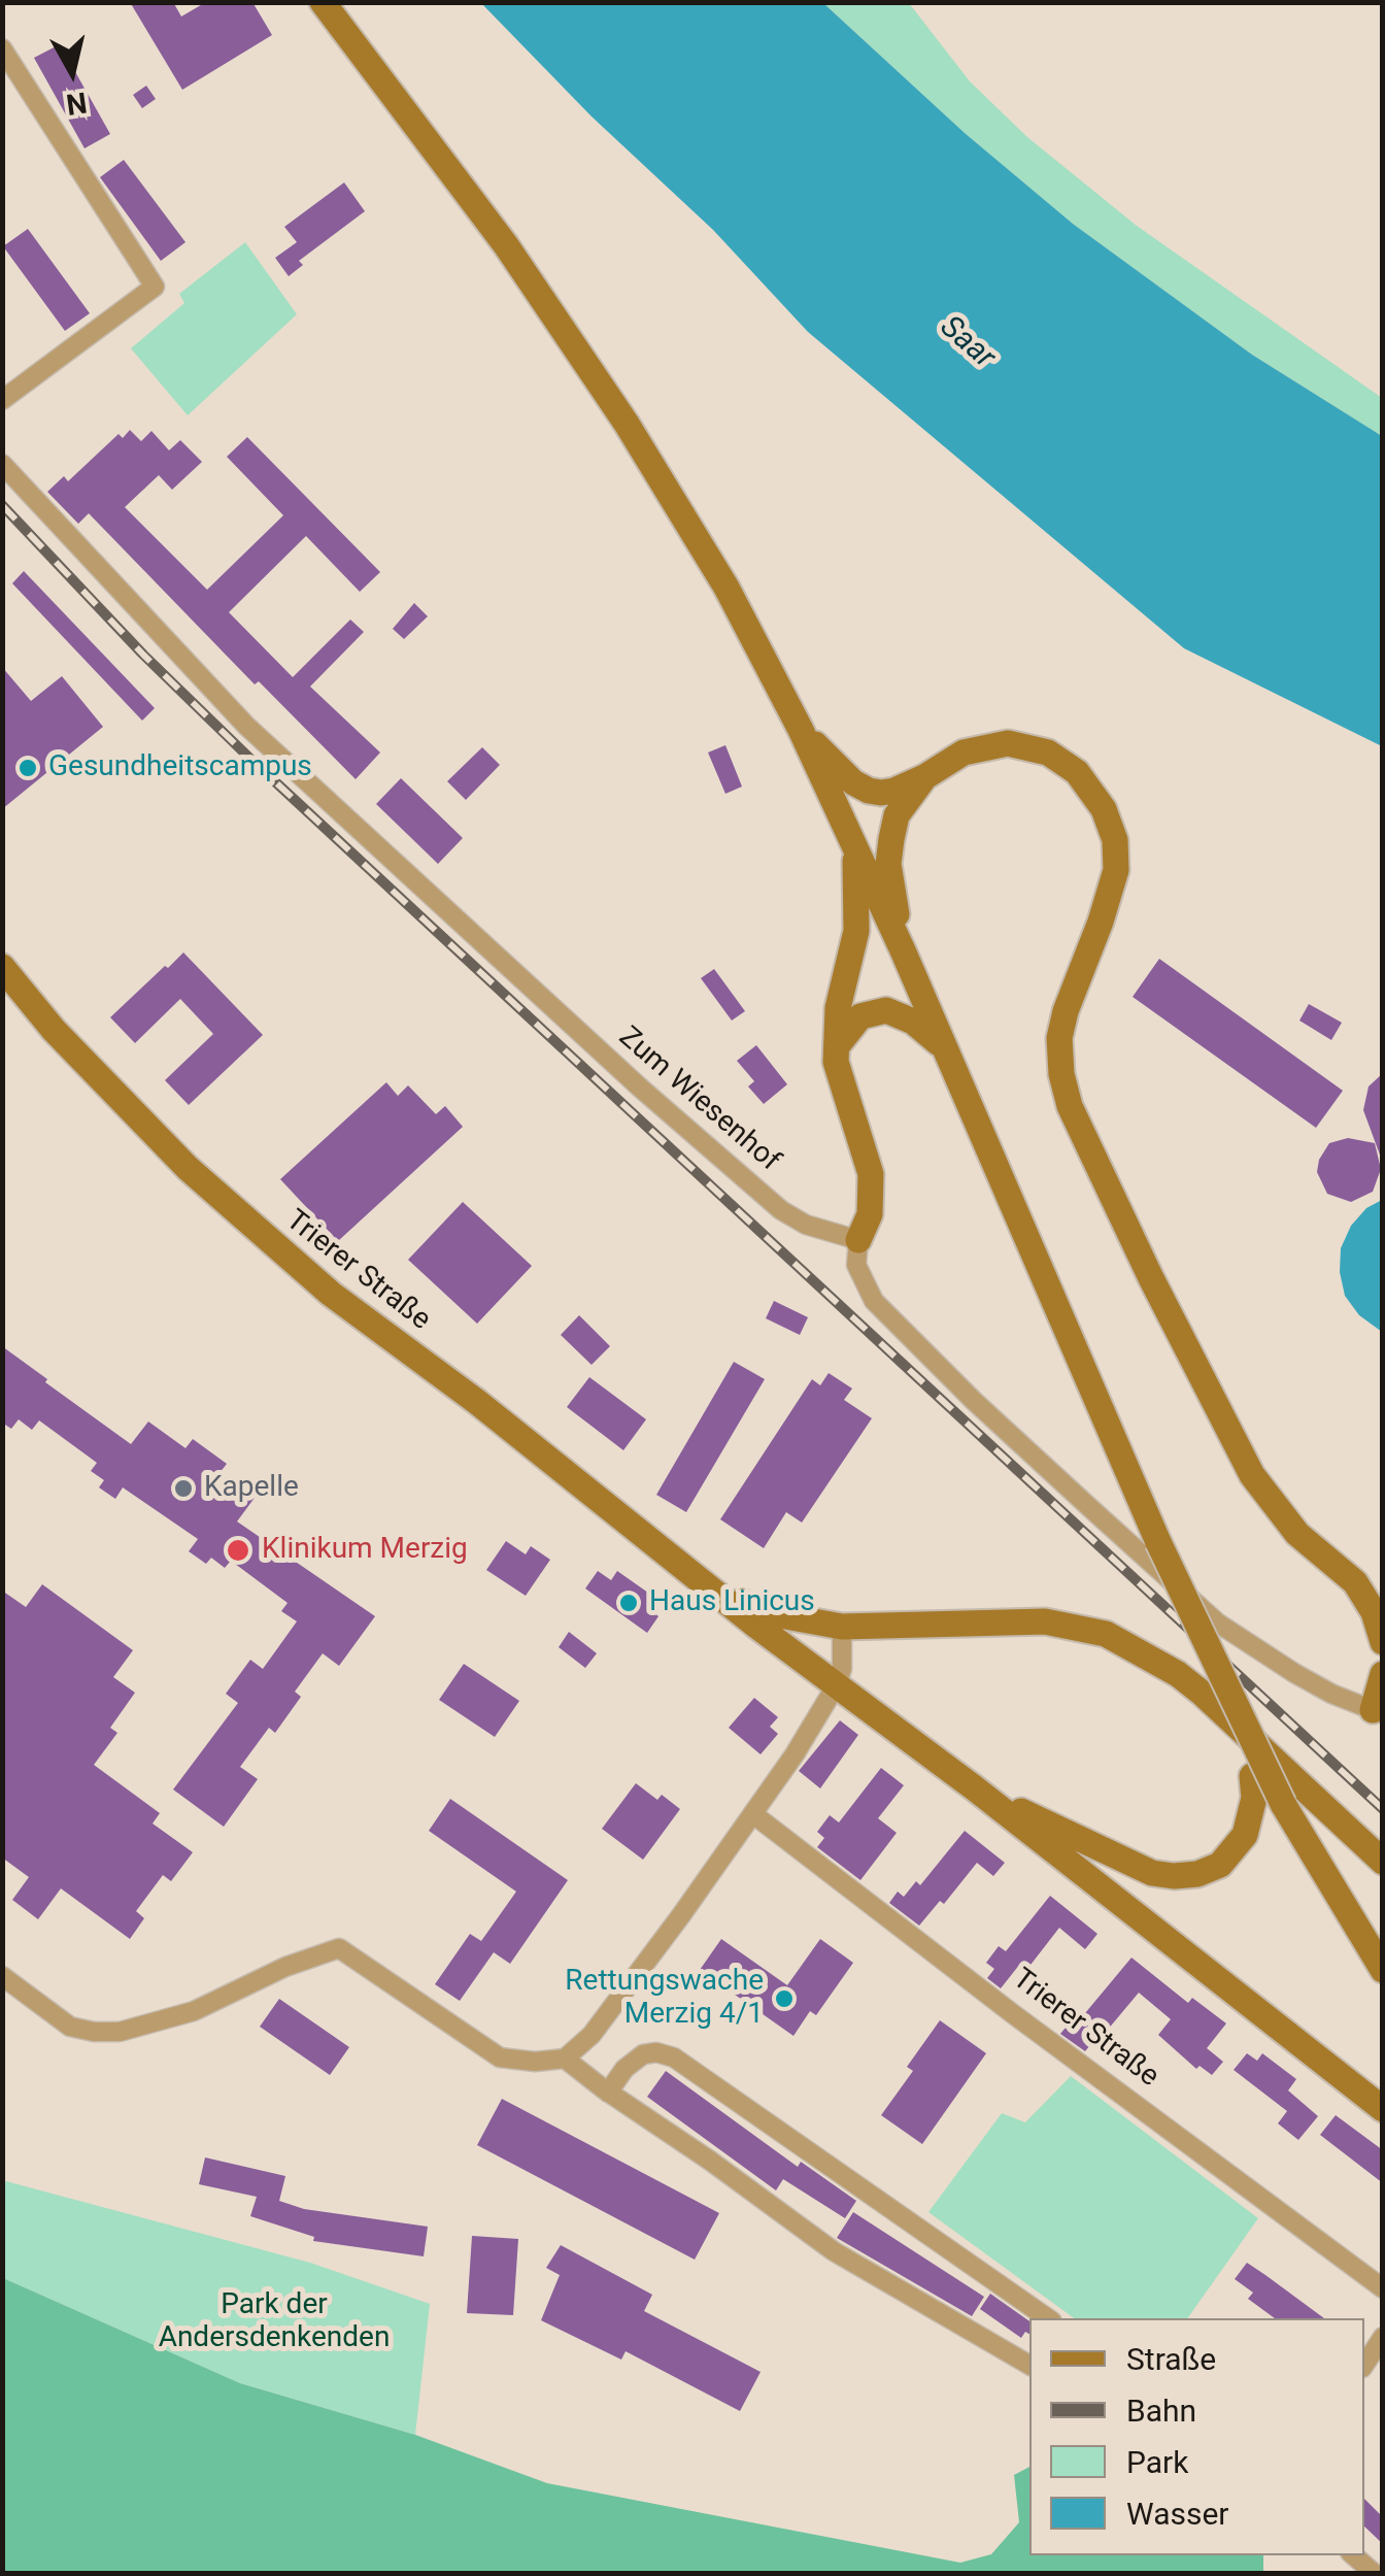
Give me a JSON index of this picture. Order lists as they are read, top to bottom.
{
  "streets": {
    "main road": ["Trierer Straße"],
    "street": ["Zum Wiesenhof"]
  },
  "water": ["Saar"],
  "parks": ["Park der Andersdenkenden"],
  "places": [
    "Gesundheitscampus",
    "Kapelle",
    "Klinikum Merzig",
    "Haus Linicus",
    "Rettungswache Merzig 4/1"
  ],
  "legend": [
    "Straße",
    "Bahn",
    "Park",
    "Wasser"
  ],
  "north": "bottom"
}
